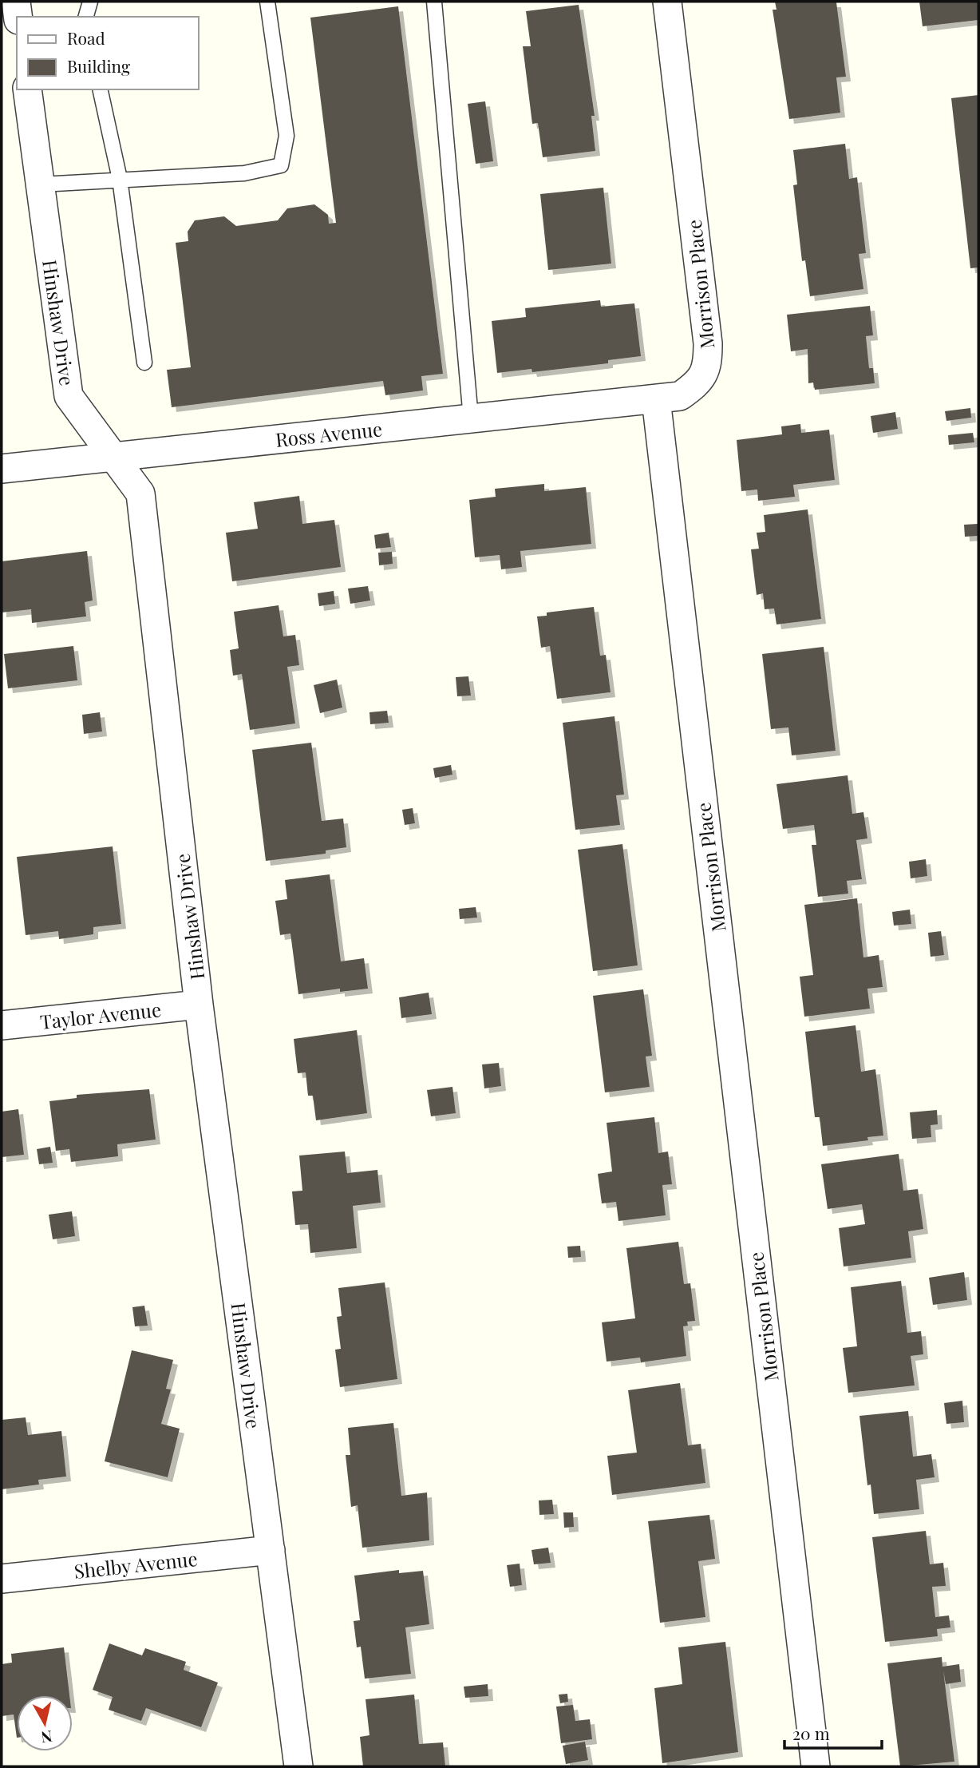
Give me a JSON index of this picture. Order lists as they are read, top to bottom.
{
  "streets": {
    "street": [
      "Morrison Place",
      "Hinshaw Drive",
      "Ross Avenue",
      "Taylor Avenue",
      "Shelby Avenue"
    ]
  },
  "crossings": [
    ["Morrison Place", "Ross Avenue"],
    ["Hinshaw Drive", "Ross Avenue"],
    ["Hinshaw Drive", "Taylor Avenue"],
    ["Hinshaw Drive", "Shelby Avenue"]
  ],
  "legend": ["Road", "Building"],
  "scale_bar": "20 m",
  "north": "bottom"
}
